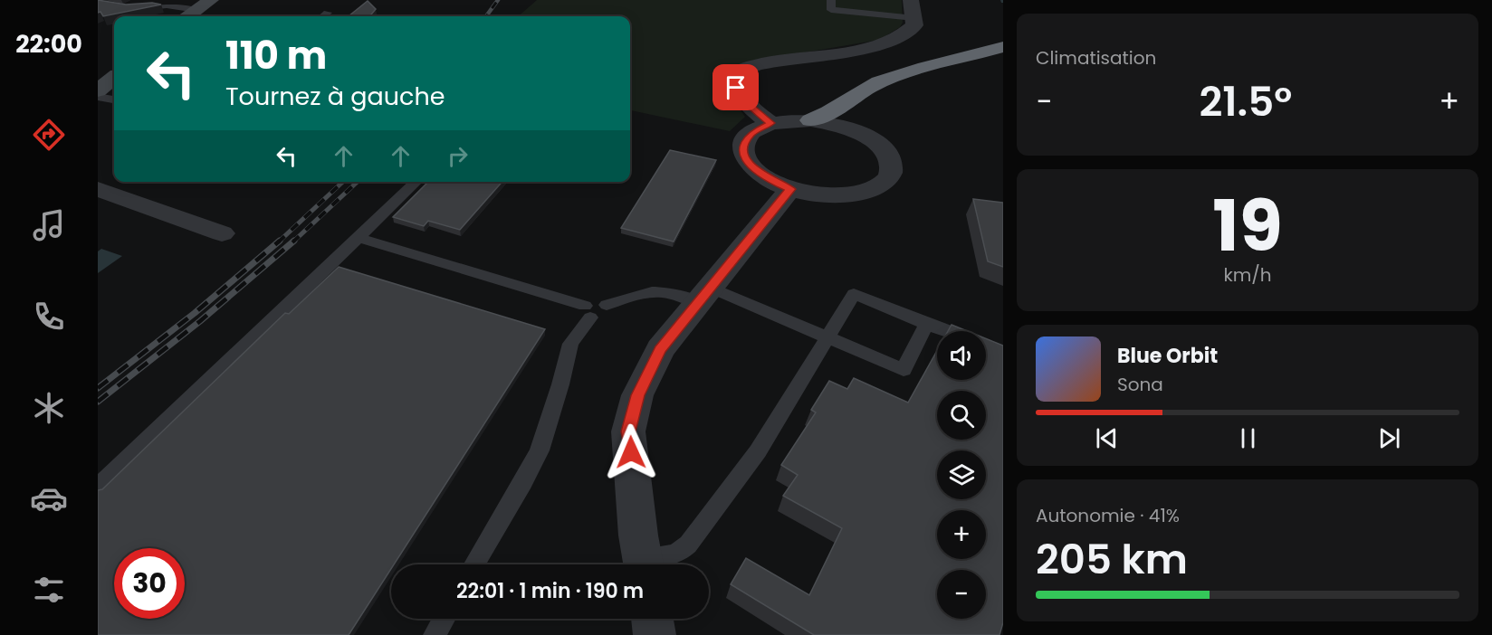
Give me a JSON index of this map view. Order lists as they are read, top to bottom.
{
  "page": {
    "tabs": "22:00",
    "tile": [
      "Climatisation",
      ["19", "km/h"],
      ["Autonomie · 41%", "205 km"]
    ],
    "turn": ["110 m", "Tournez à gauche"],
    "heat": ["−", "21.5°", "+"],
    "map_buttons": ["+", "−"],
    "song": ["Blue Orbit", "Sona"],
    "limit": "30",
    "trip": "22:01 · 1 min · 190 m"
  }
}
